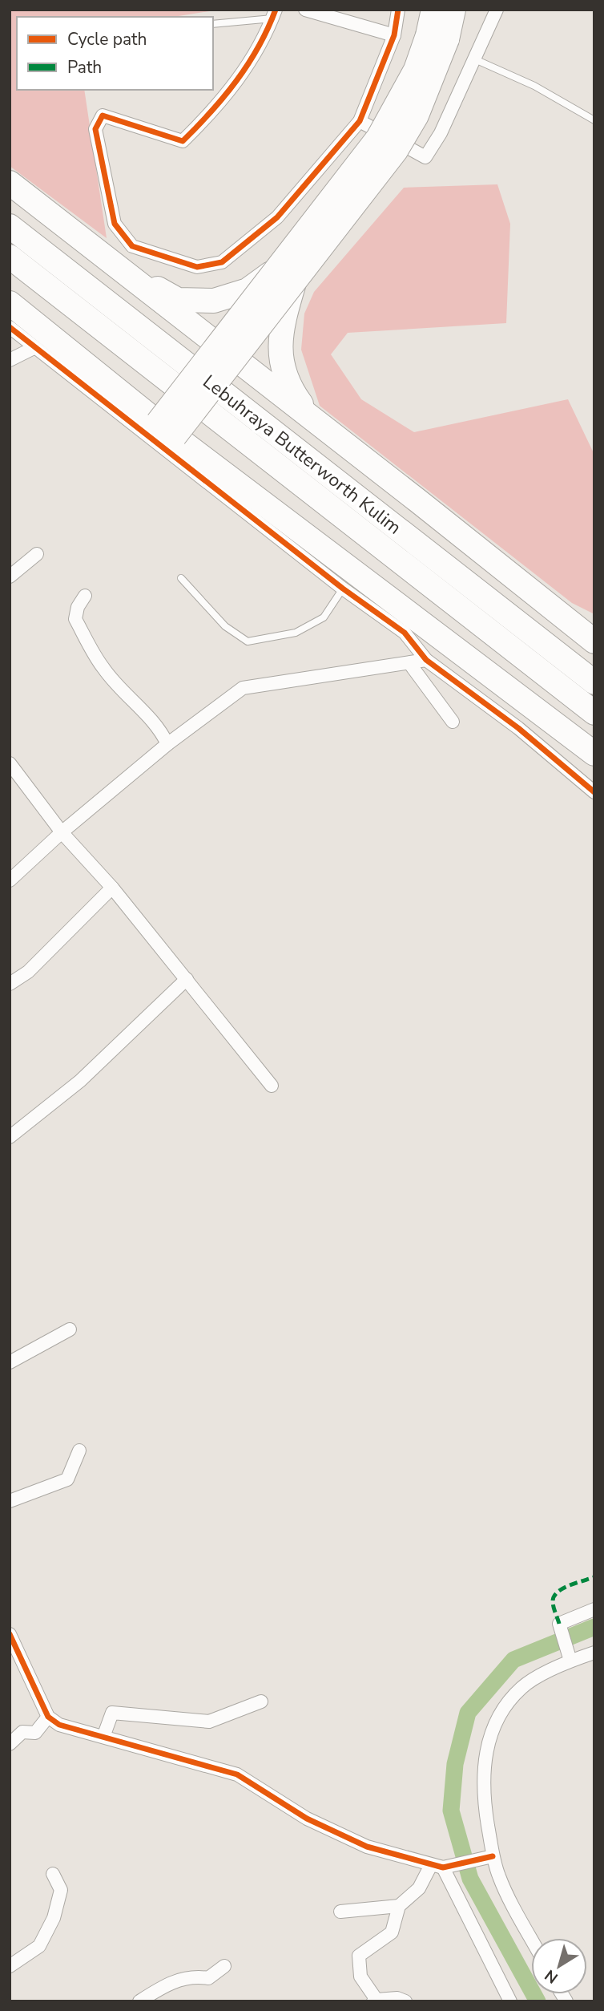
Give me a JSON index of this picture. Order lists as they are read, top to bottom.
{
  "streets": {
    "highway": ["Lebuhraya Butterworth Kulim"]
  },
  "legend": ["Cycle path", "Path"],
  "north": "bottom left"
}
